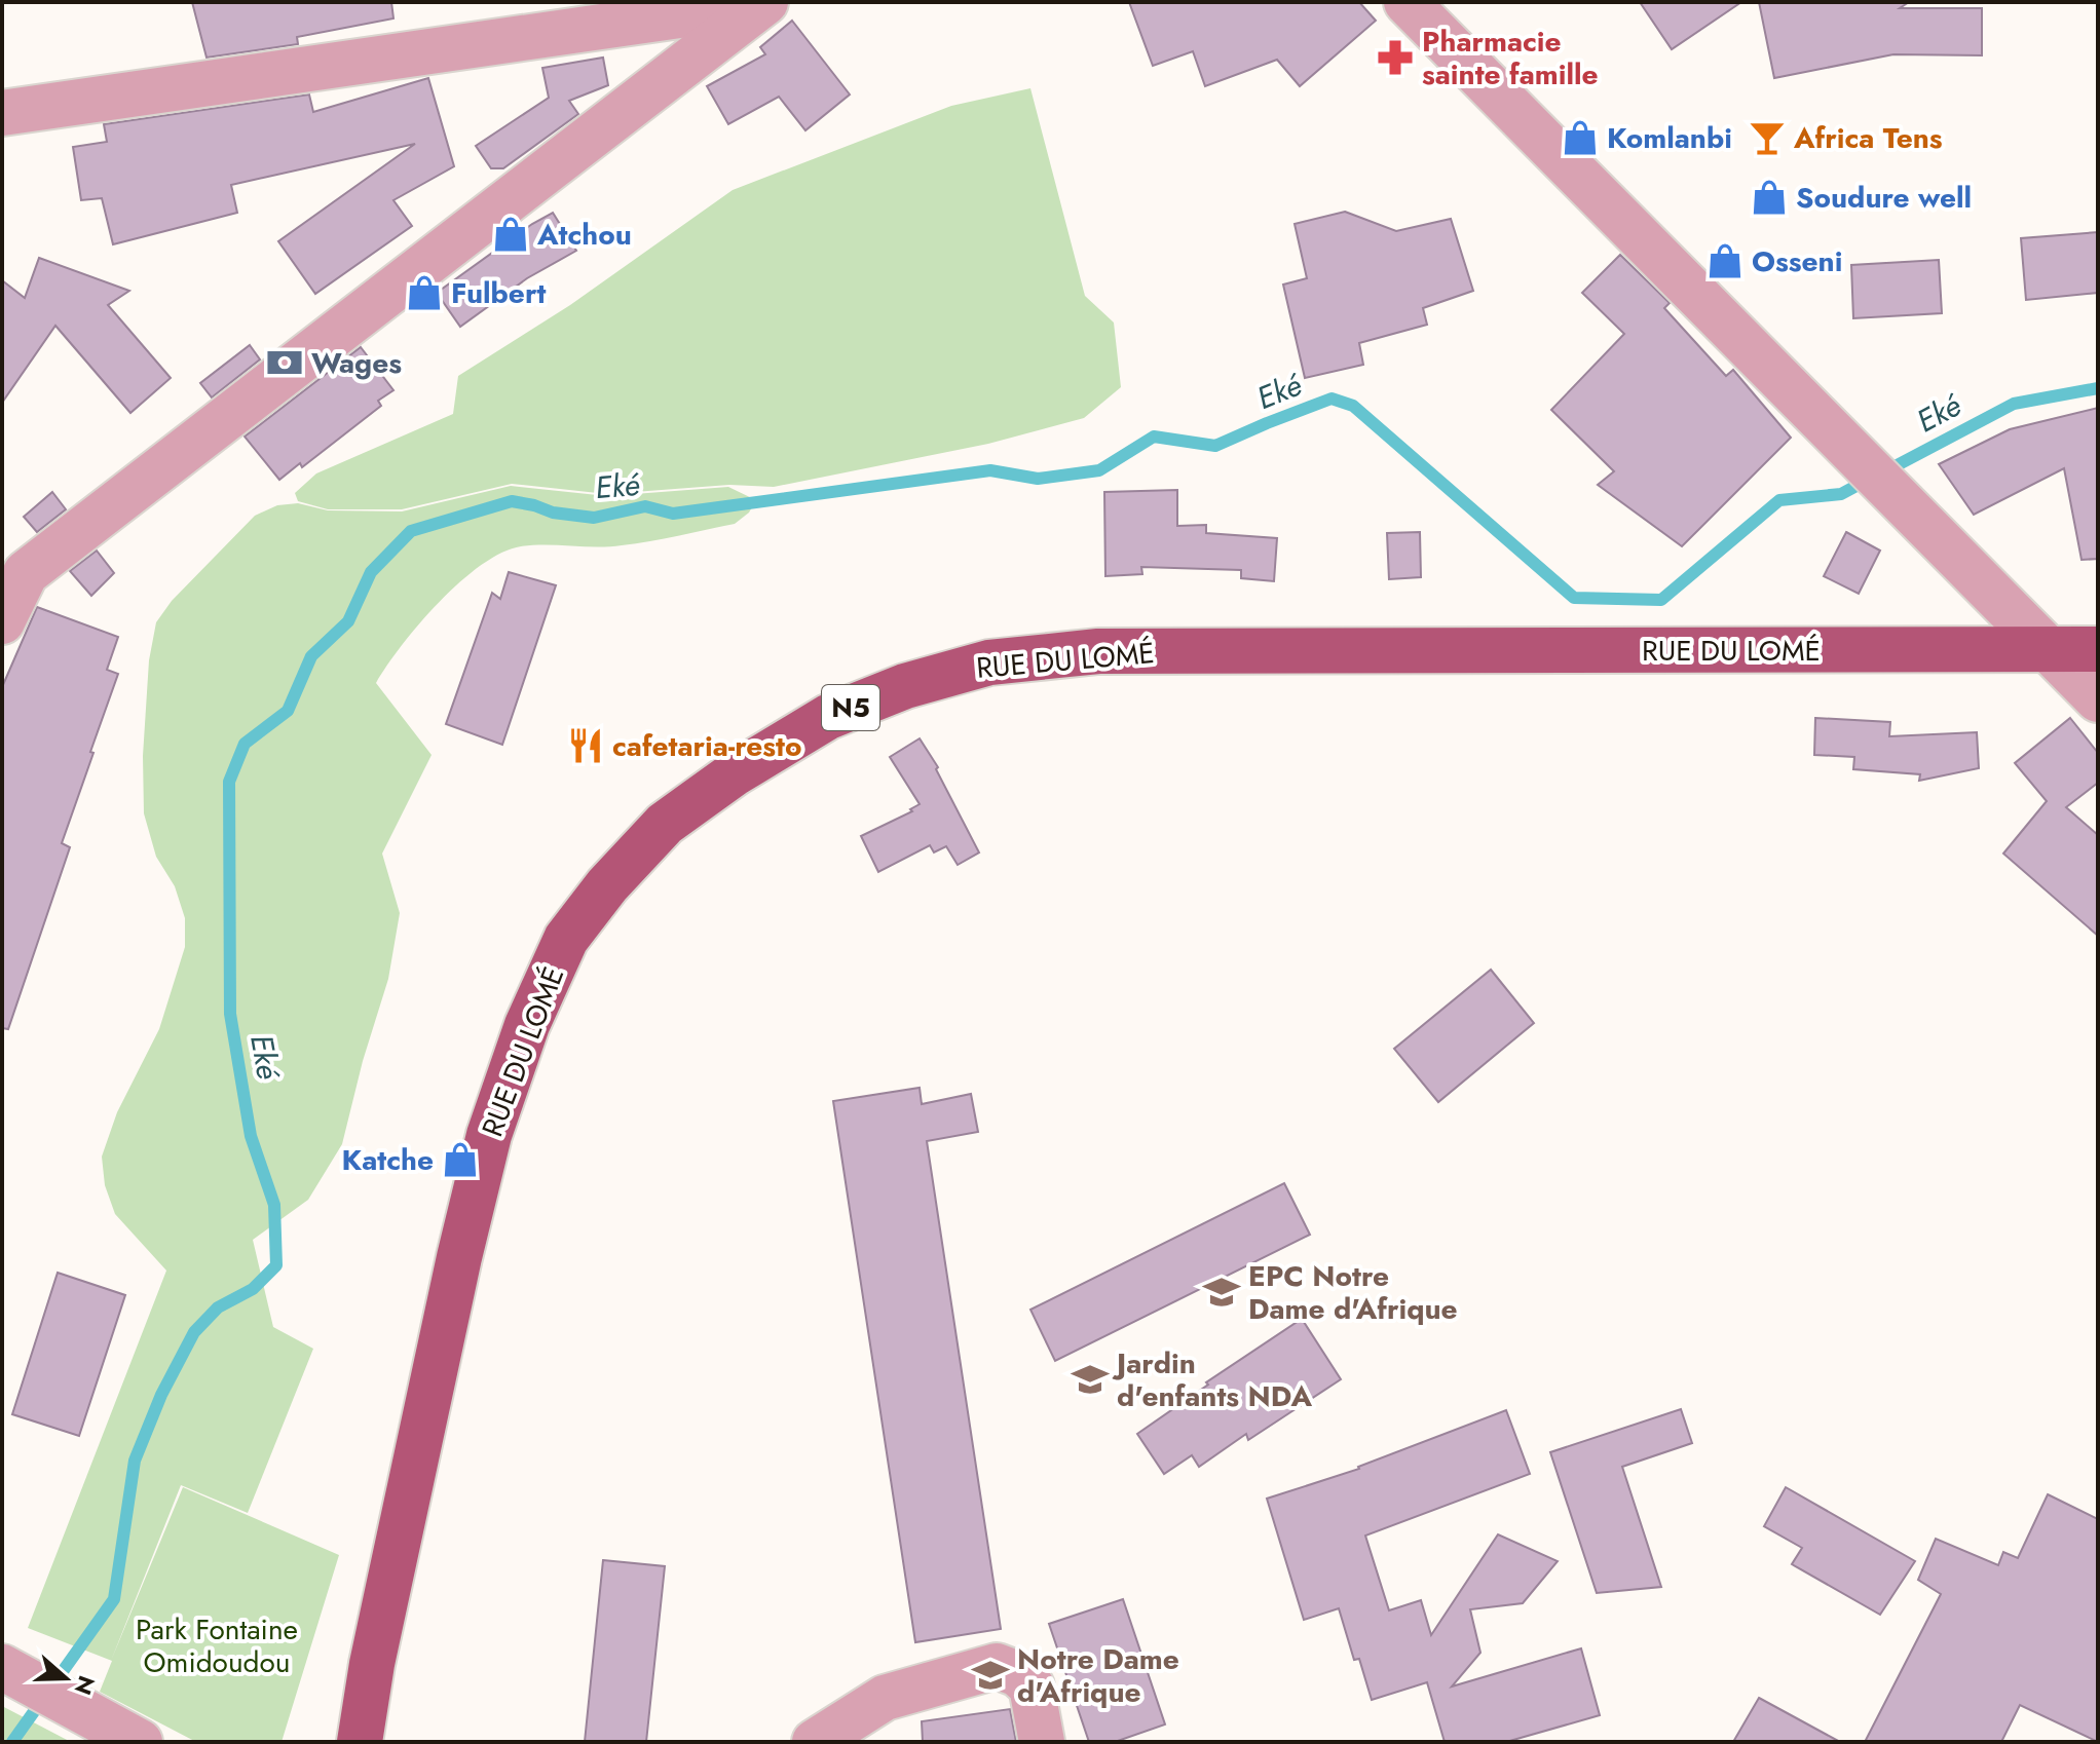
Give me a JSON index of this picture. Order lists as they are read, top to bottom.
{
  "streets": {
    "main road": ["RUE DU LOMÉ", "N5"]
  },
  "crossings": [
    ["RUE DU LOMÉ", "N5"]
  ],
  "water": ["Eké"],
  "parks": ["Park Fontaine Omidoudou"],
  "places": {
    "pharmacy": ["Pharmacie sainte famille"],
    "shop": [
      "Komlanbi",
      "Soudure well",
      "Atchou",
      "Osseni",
      "Fulbert",
      "Katche"
    ],
    "bar": ["Africa Tens"],
    "bank": ["Wages"],
    "restaurant": ["cafetaria-resto"],
    "school or university": ["EPC Notre Dame d'Afrique", "Jardin d'enfants NDA", "Notre Dame d'Afrique"]
  },
  "north": "right"
}
